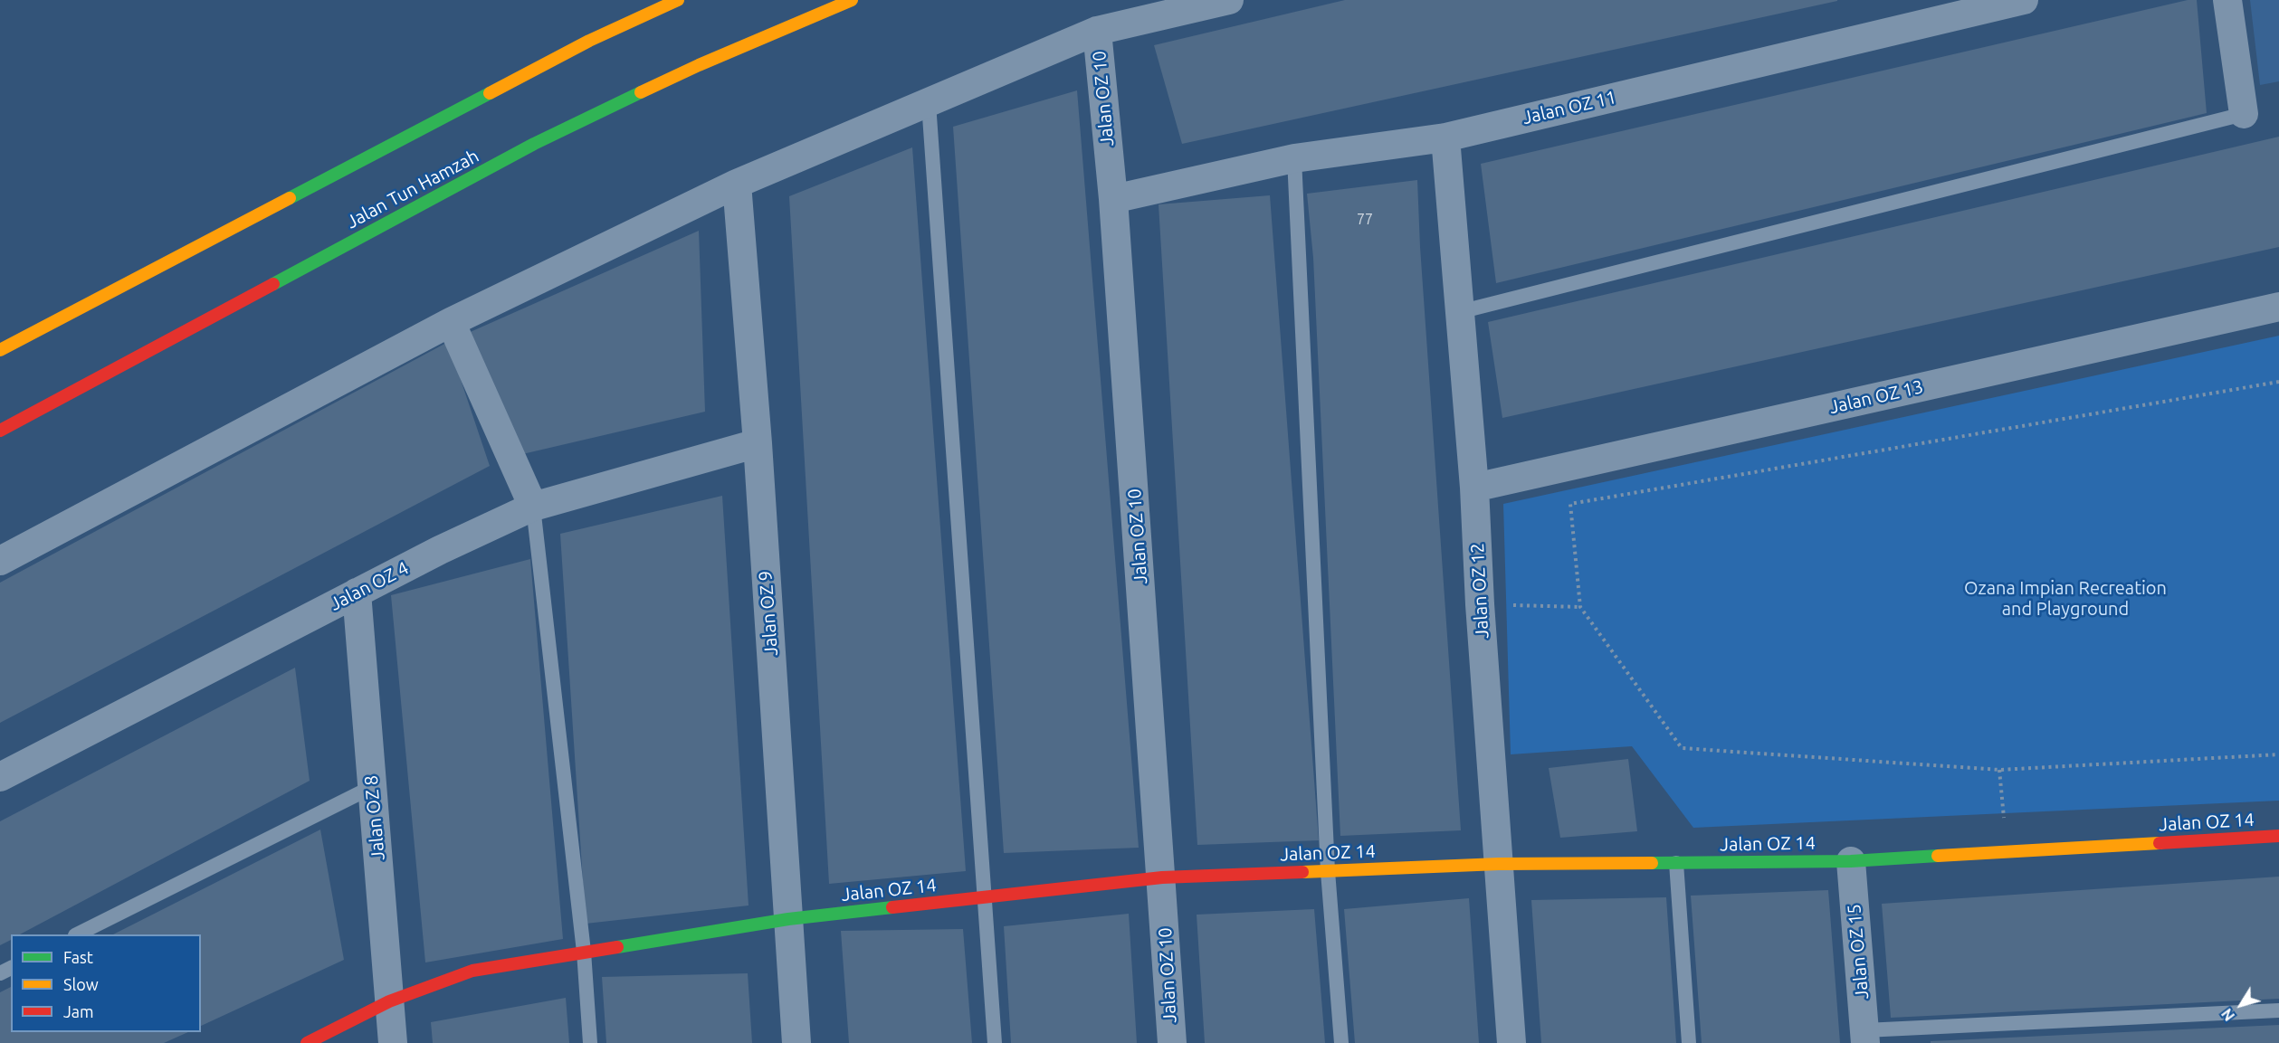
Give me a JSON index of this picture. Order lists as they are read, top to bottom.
{
  "streets": {
    "street": [
      "Jalan OZ 10",
      "Jalan OZ 11",
      "Jalan Tun Hamzah",
      "Jalan OZ 13",
      "Jalan OZ 4",
      "Jalan OZ 12",
      "Jalan OZ 9",
      "Jalan OZ 8",
      "Jalan OZ 14",
      "Jalan OZ 15"
    ]
  },
  "crossings": [
    ["Jalan OZ 10", "Jalan OZ 11"],
    ["Jalan OZ 10", "Jalan OZ 14"],
    ["Jalan OZ 11", "Jalan OZ 12"],
    ["Jalan OZ 13", "Jalan OZ 12"],
    ["Jalan OZ 4", "Jalan OZ 9"],
    ["Jalan OZ 4", "Jalan OZ 8"],
    ["Jalan OZ 12", "Jalan OZ 14"],
    ["Jalan OZ 9", "Jalan OZ 14"],
    ["Jalan OZ 8", "Jalan OZ 14"],
    ["Jalan OZ 14", "Jalan OZ 15"]
  ],
  "parks": ["Ozana Impian Recreation and Playground"],
  "house_numbers": ["77"],
  "legend": ["Fast", "Slow", "Jam"],
  "north": "bottom left"
}
